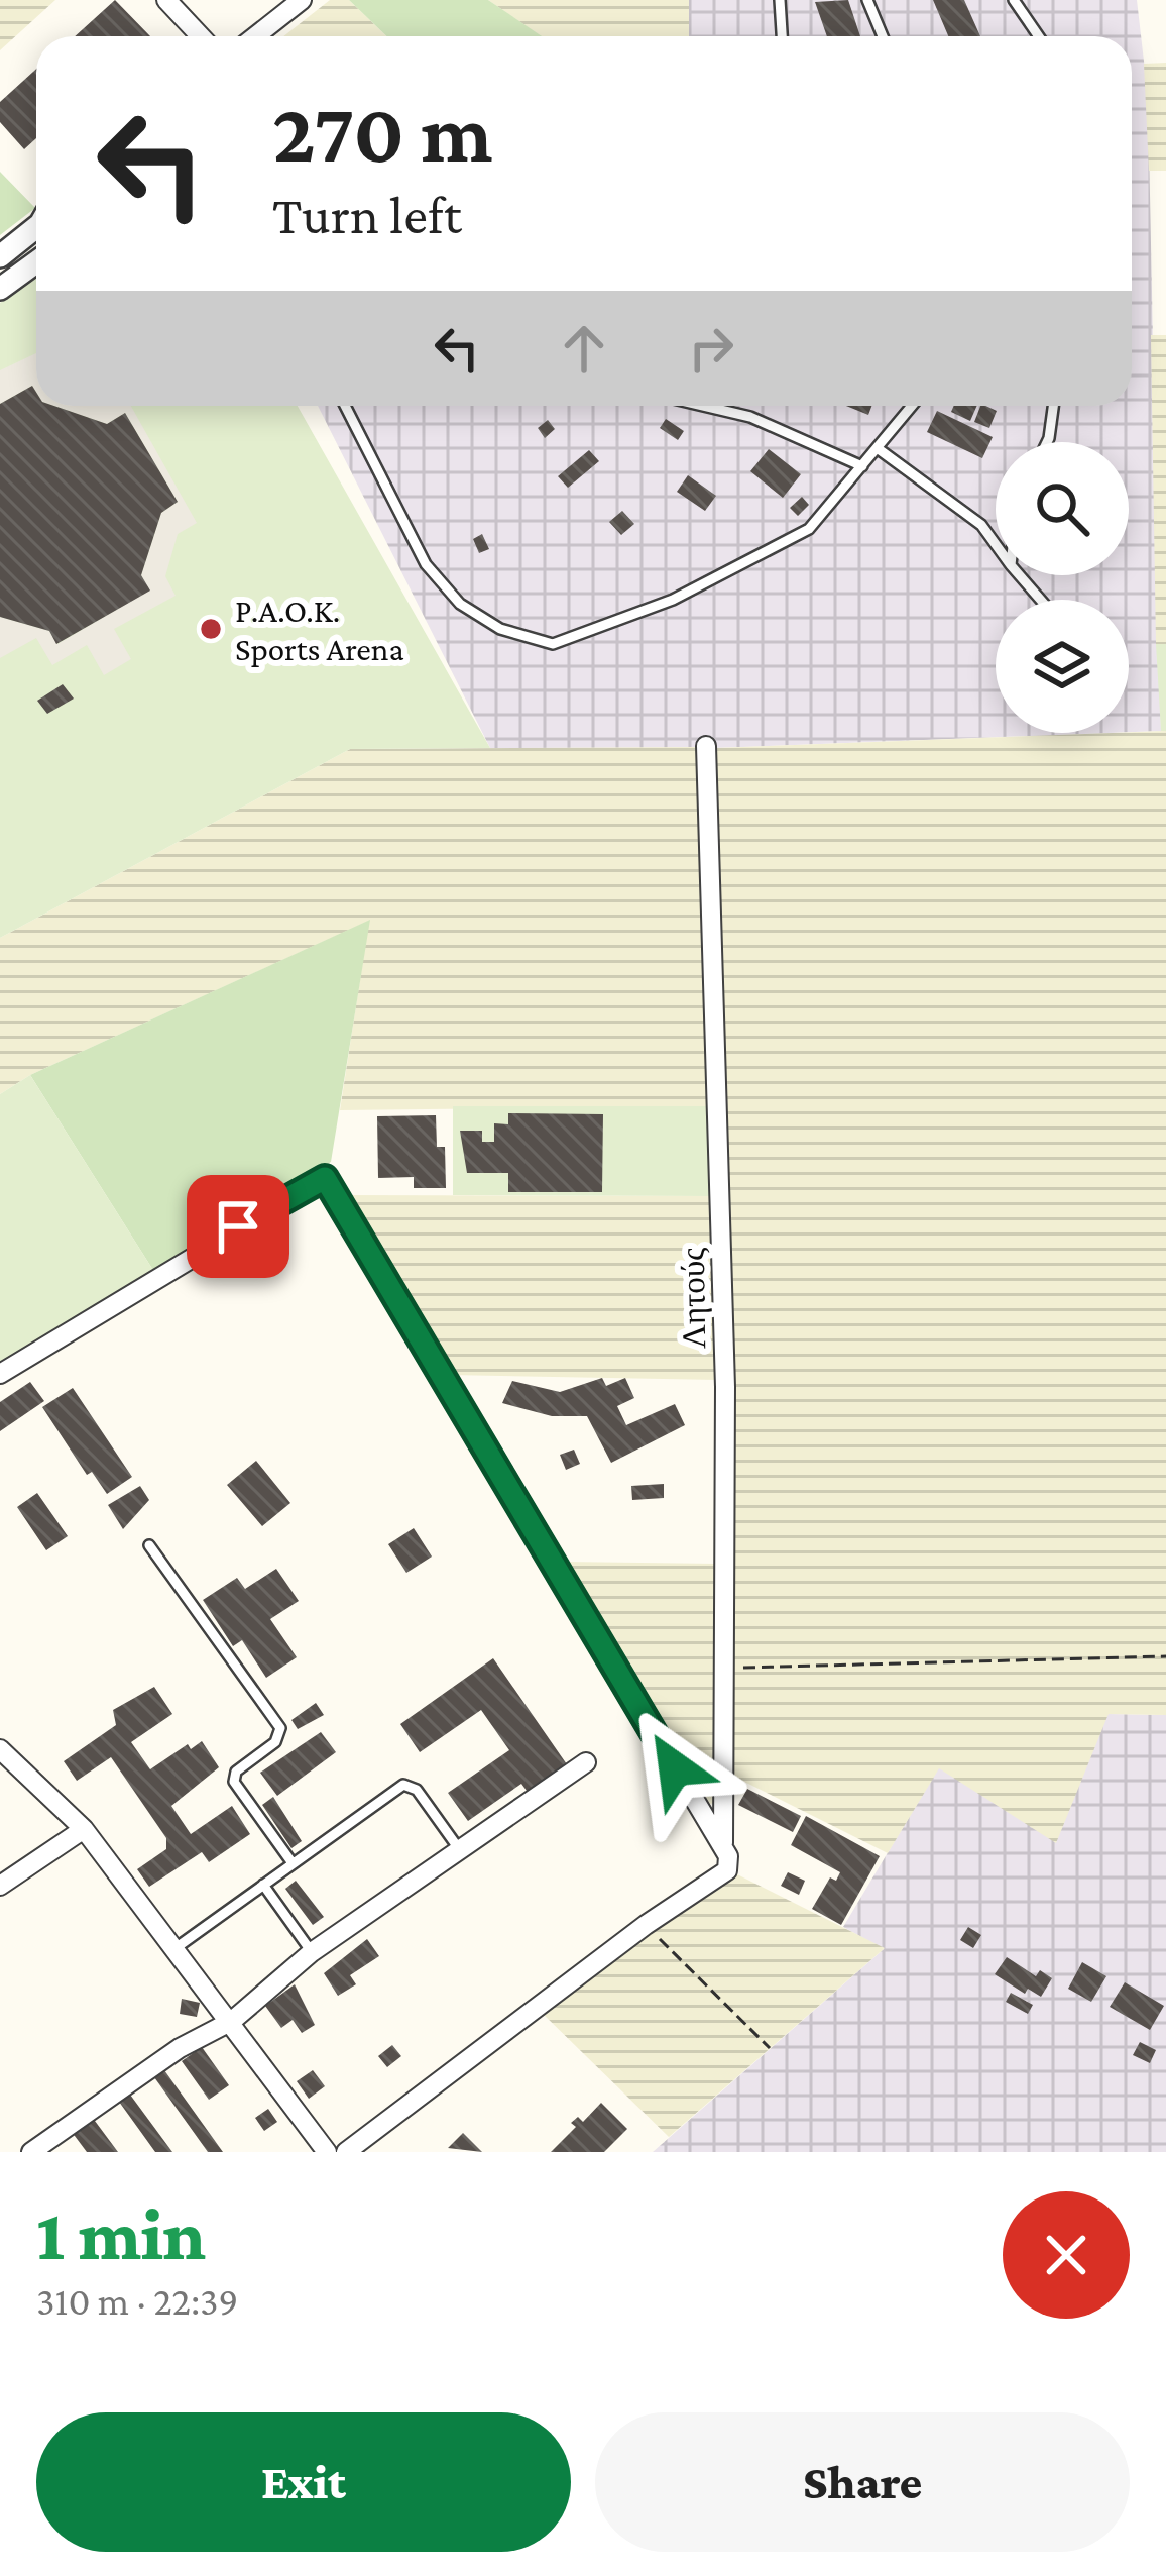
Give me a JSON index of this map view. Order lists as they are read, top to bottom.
{
  "streets": {
    "street": ["Λητούς"]
  },
  "places": ["P.A.O.K. Sports Arena"],
  "page": {
    "turn": ["270 m", "Turn left"],
    "heading": ["1 min", "310 m · 22:39"],
    "buttons": ["Exit", "Share"]
  }
}
